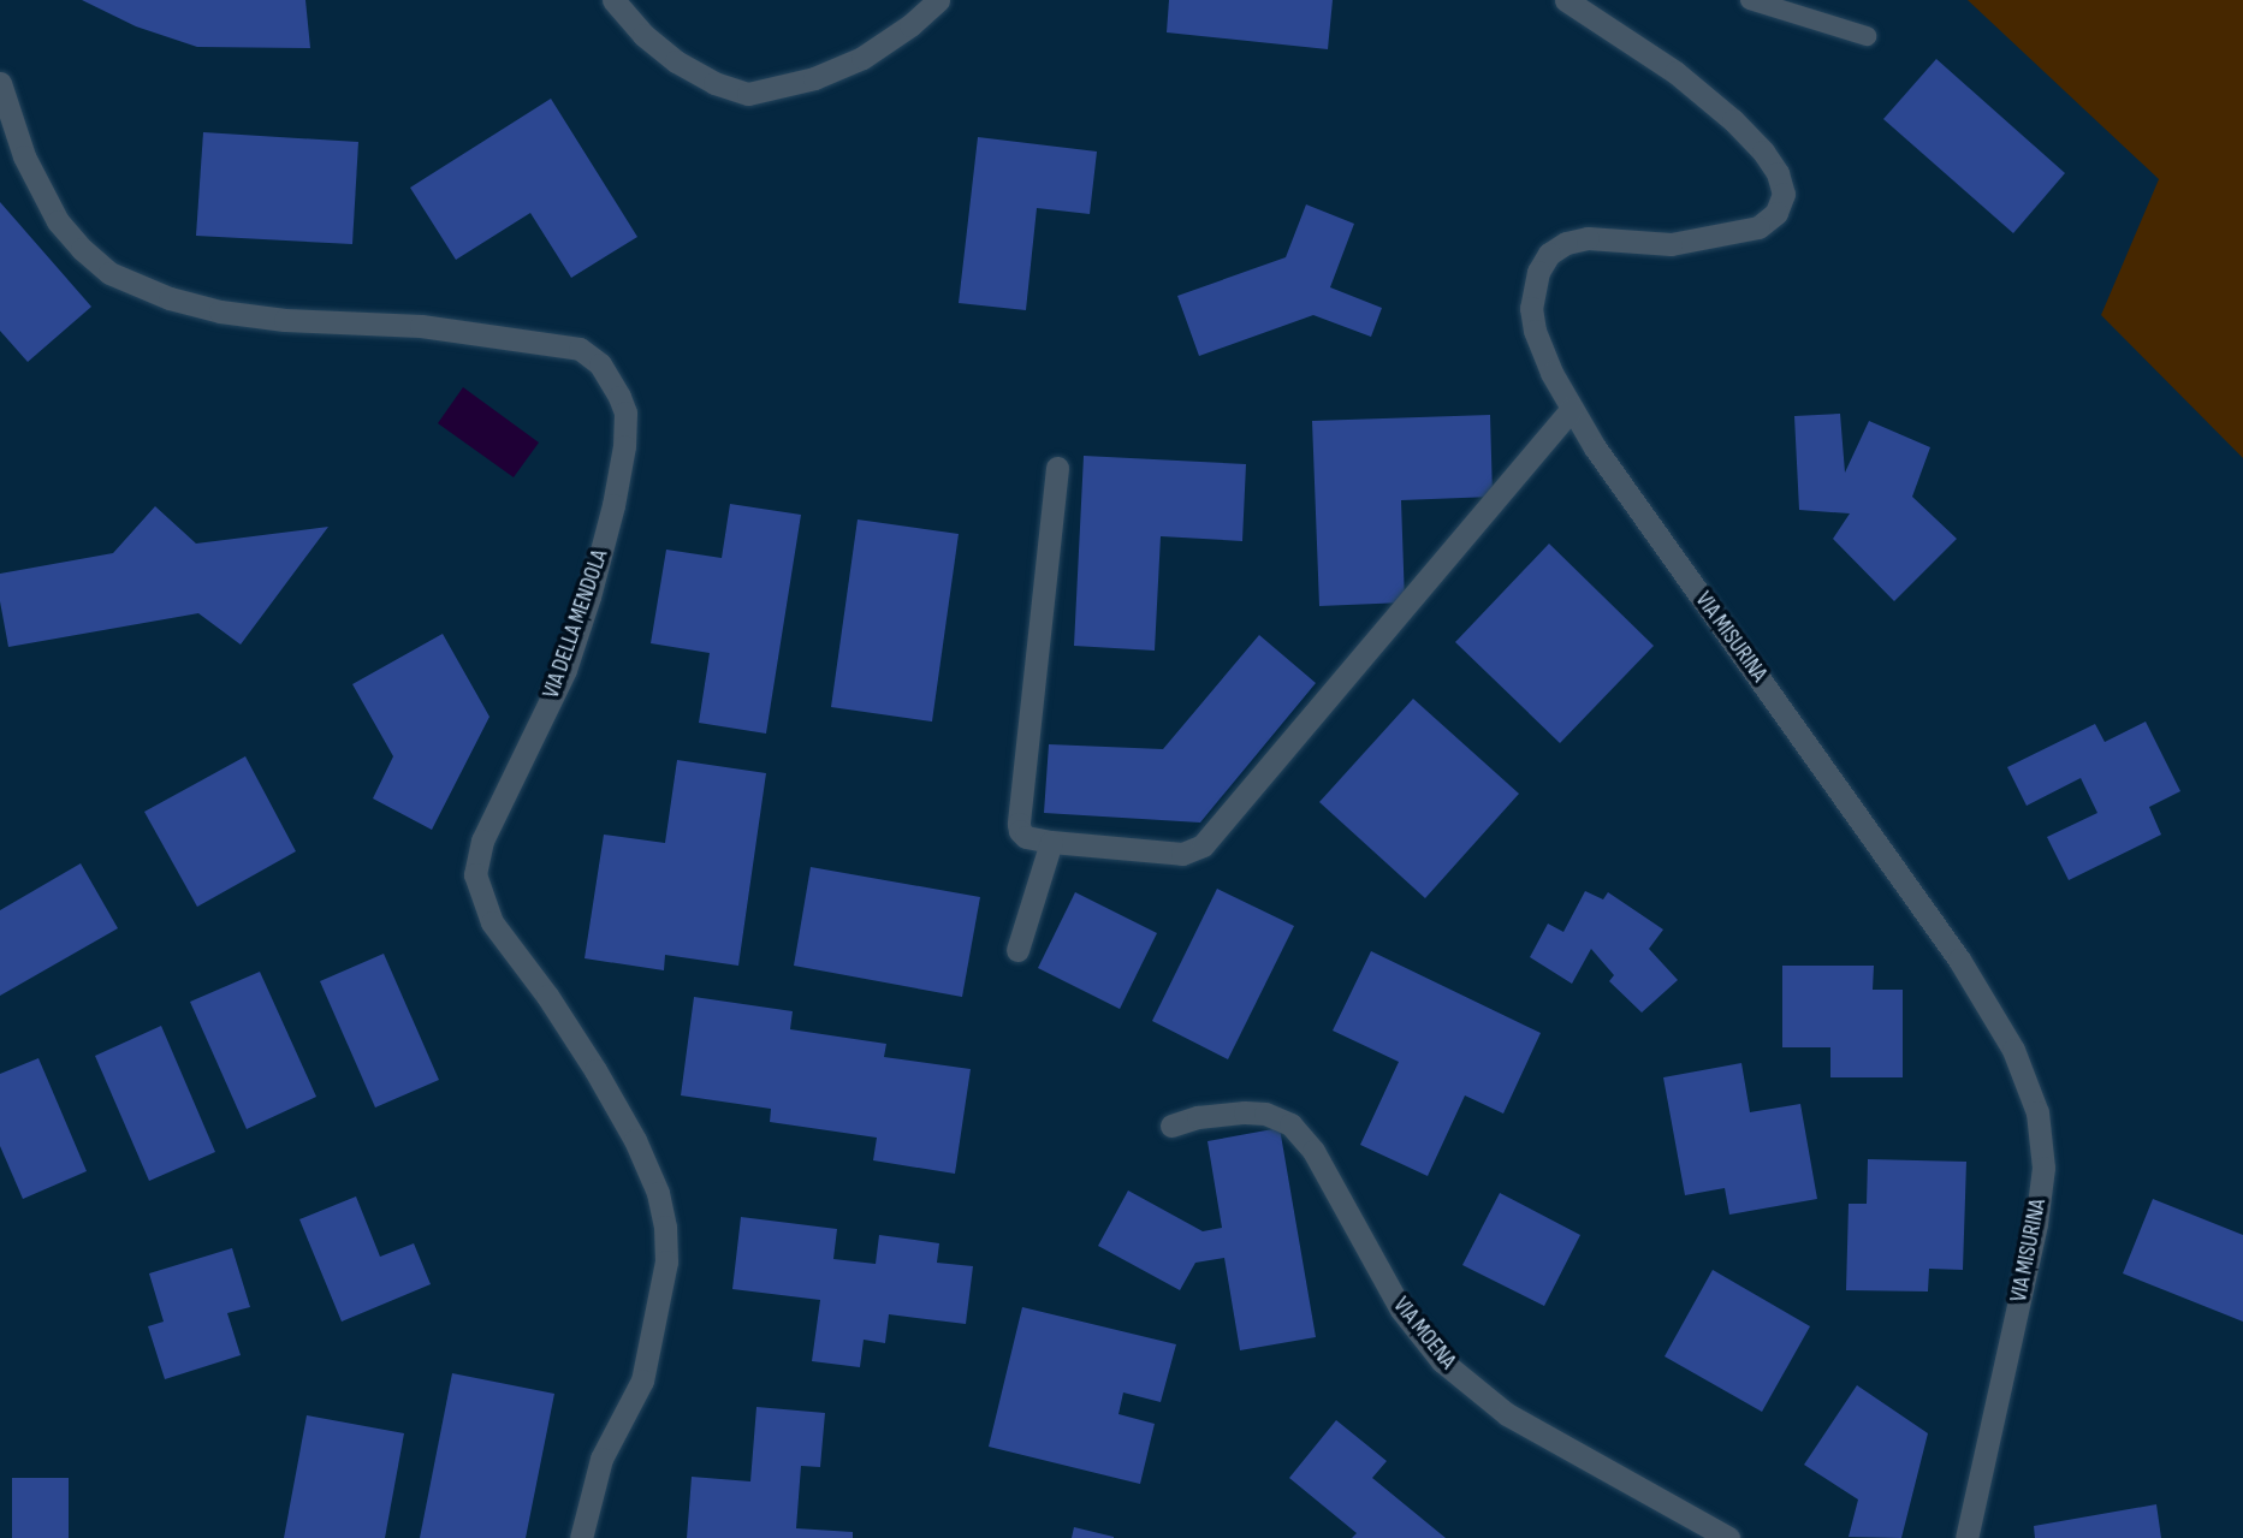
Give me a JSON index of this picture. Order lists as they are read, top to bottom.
{
  "streets": {
    "street": ["VIA DELLA MENDOLA", "VIA MISURINA", "VIA MOENA"]
  }
}
